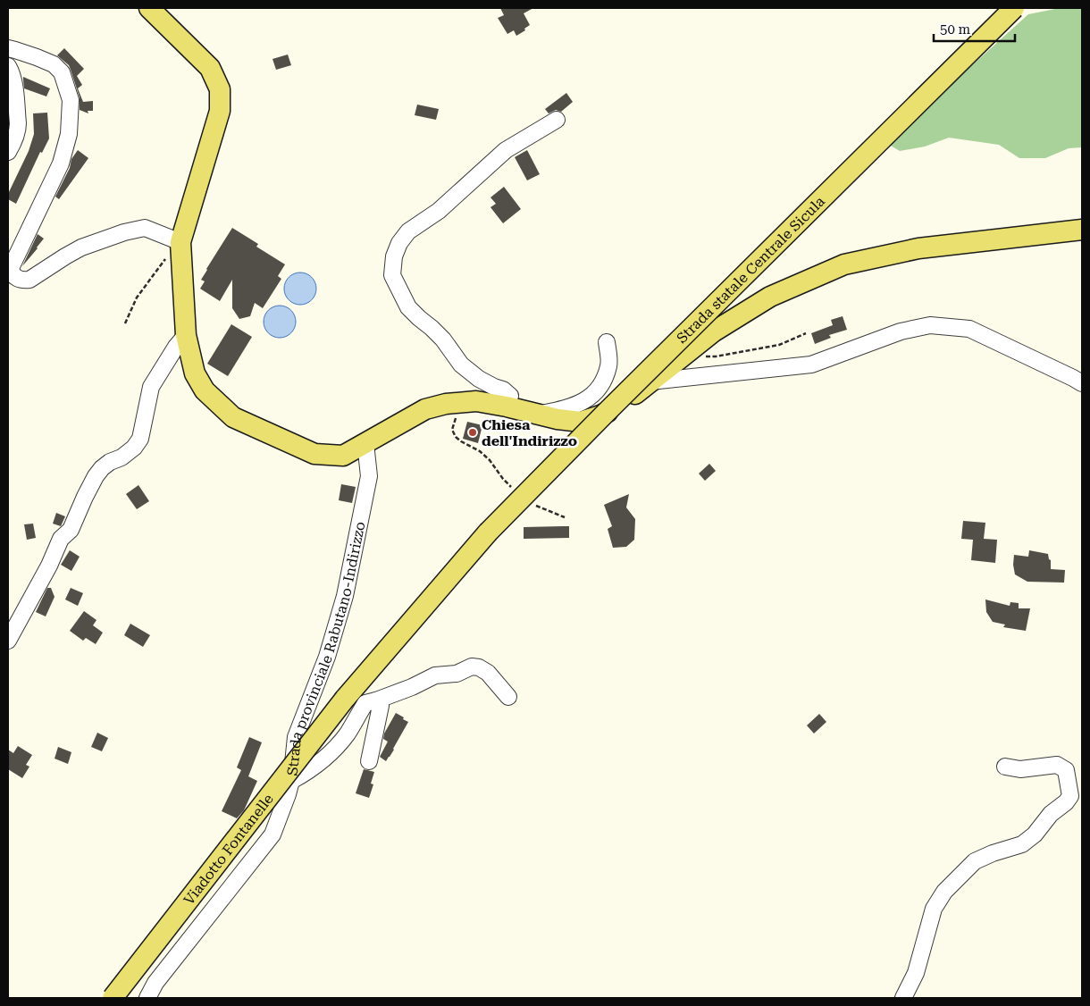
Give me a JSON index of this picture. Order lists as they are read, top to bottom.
{
  "streets": {
    "main road": ["Strada statale Centrale Sicula", "Viadotto Fontanelle"],
    "street": ["Strada provinciale Rabutano-Indirizzo"]
  },
  "crossings": [
    ["Strada statale Centrale Sicula", "Viadotto Fontanelle"]
  ],
  "places": ["Chiesa dell'Indirizzo"],
  "scale_bar": "50 m"
}
